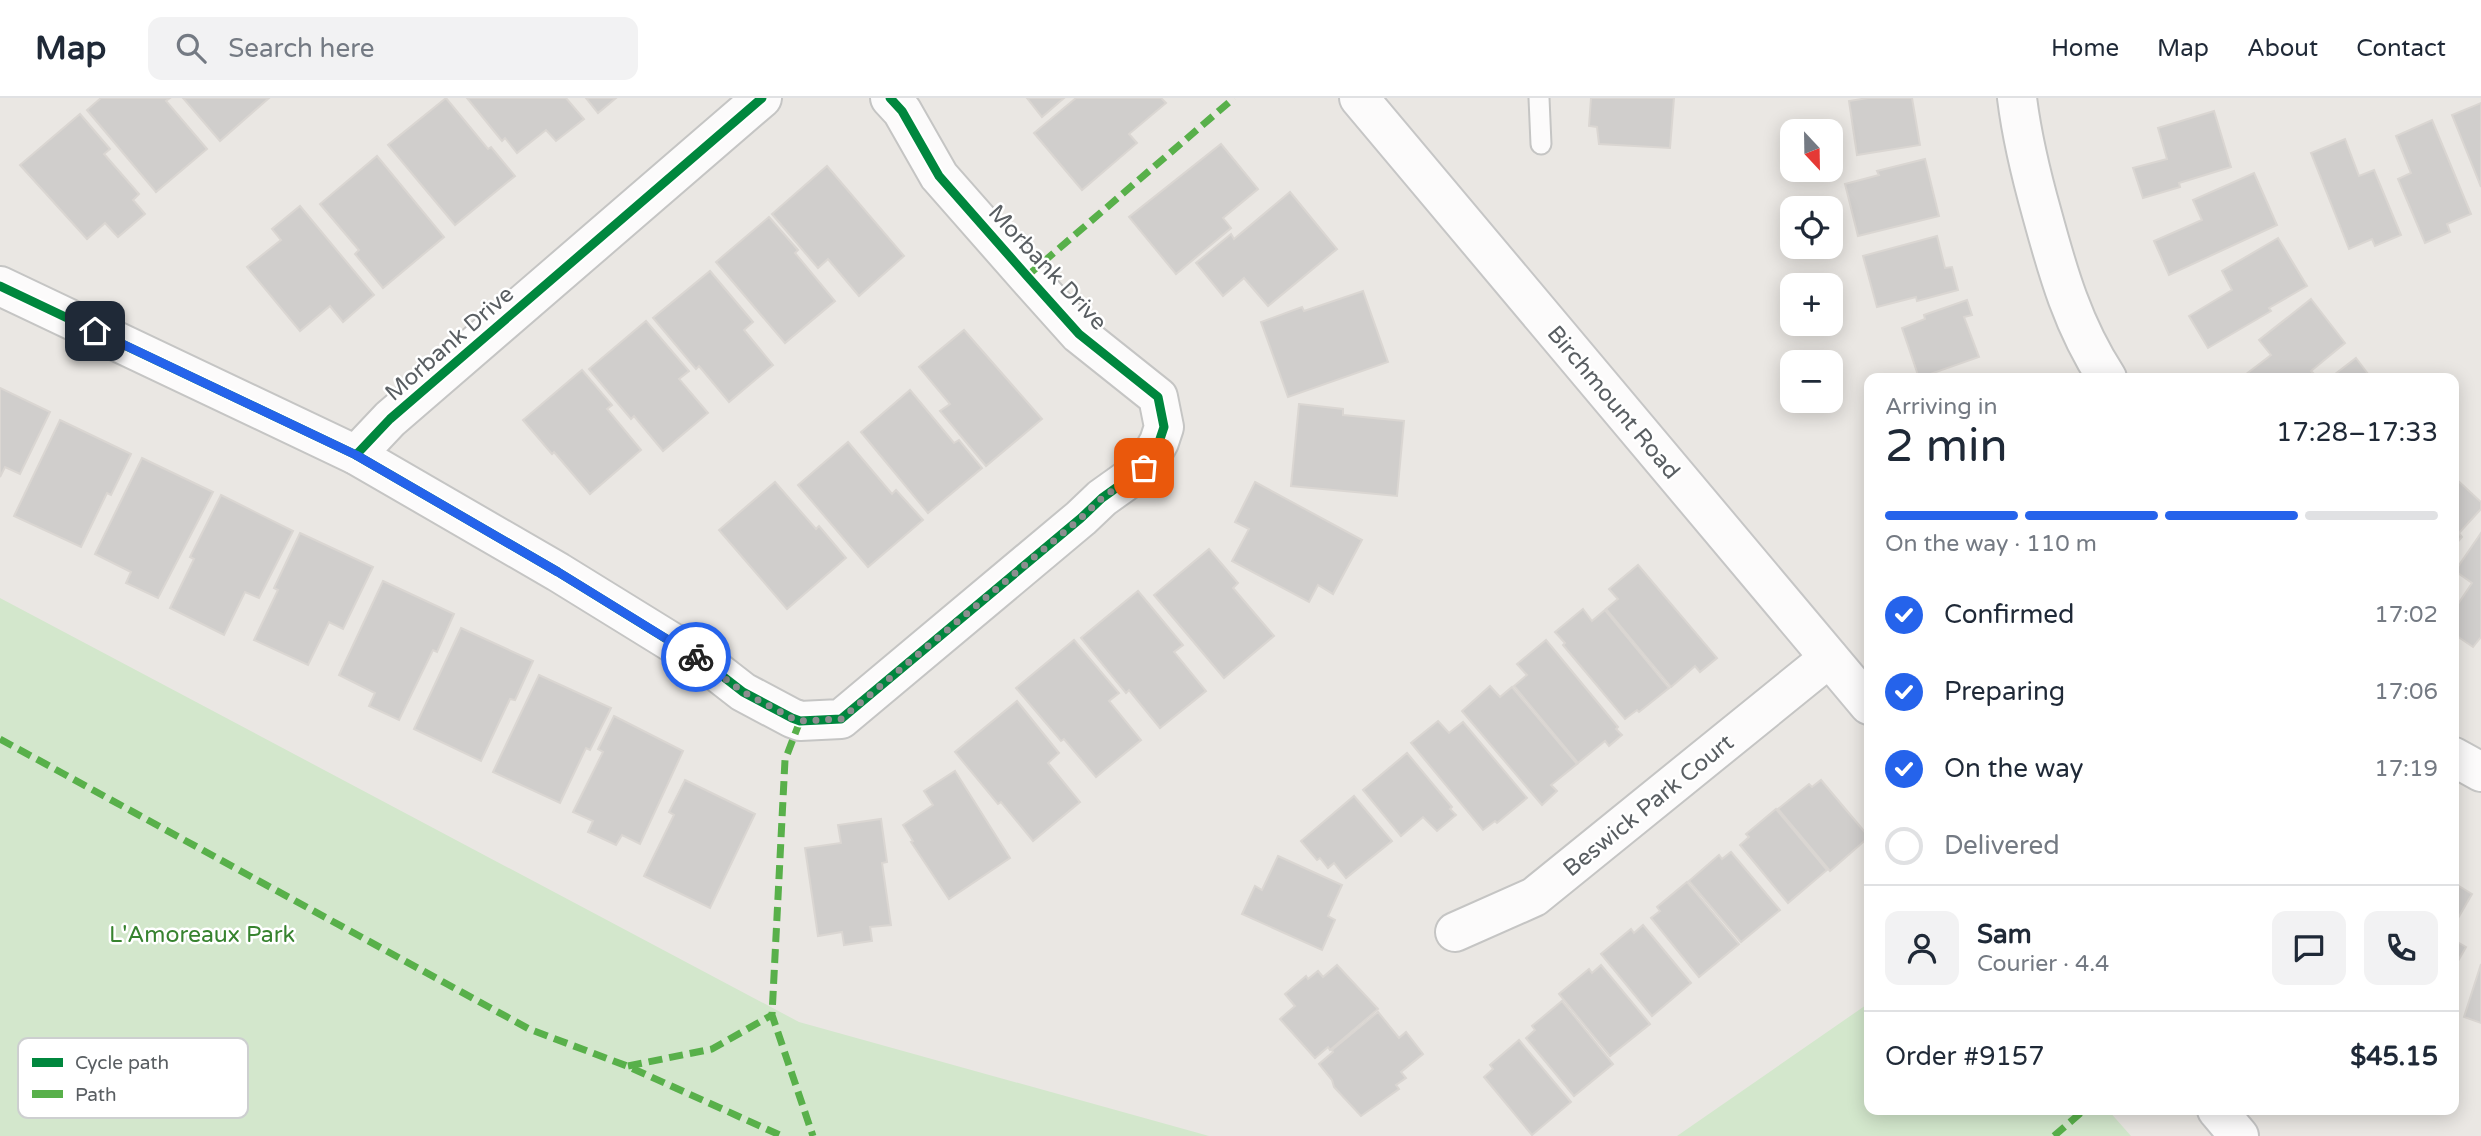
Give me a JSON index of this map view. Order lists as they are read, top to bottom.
{
  "streets": {
    "street": ["Morbank Drive", "Birchmount Road", "Beswick Park Court"]
  },
  "crossings": [
    ["Birchmount Road", "Beswick Park Court"]
  ],
  "parks": ["L'Amoreaux Park"],
  "legend": ["Cycle path", "Path"],
  "north": "bottom",
  "page": {
    "header": "Map",
    "search": "Search here",
    "nav": [
      "Home",
      "Map",
      "About",
      "Contact"
    ],
    "map_buttons": ["+", "−"],
    "heading": ["2 min", "Arriving in", "17:28–17:33"],
    "panel": [
      "Sam",
      "Courier · 4.4",
      "Order #9157",
      "$45.15"
    ],
    "bar": "On the way · 110 m",
    "list": [
      ["Confirmed", "17:02"],
      ["Preparing", "17:06"],
      ["On the way", "17:19"],
      "Delivered"
    ]
  }
}
